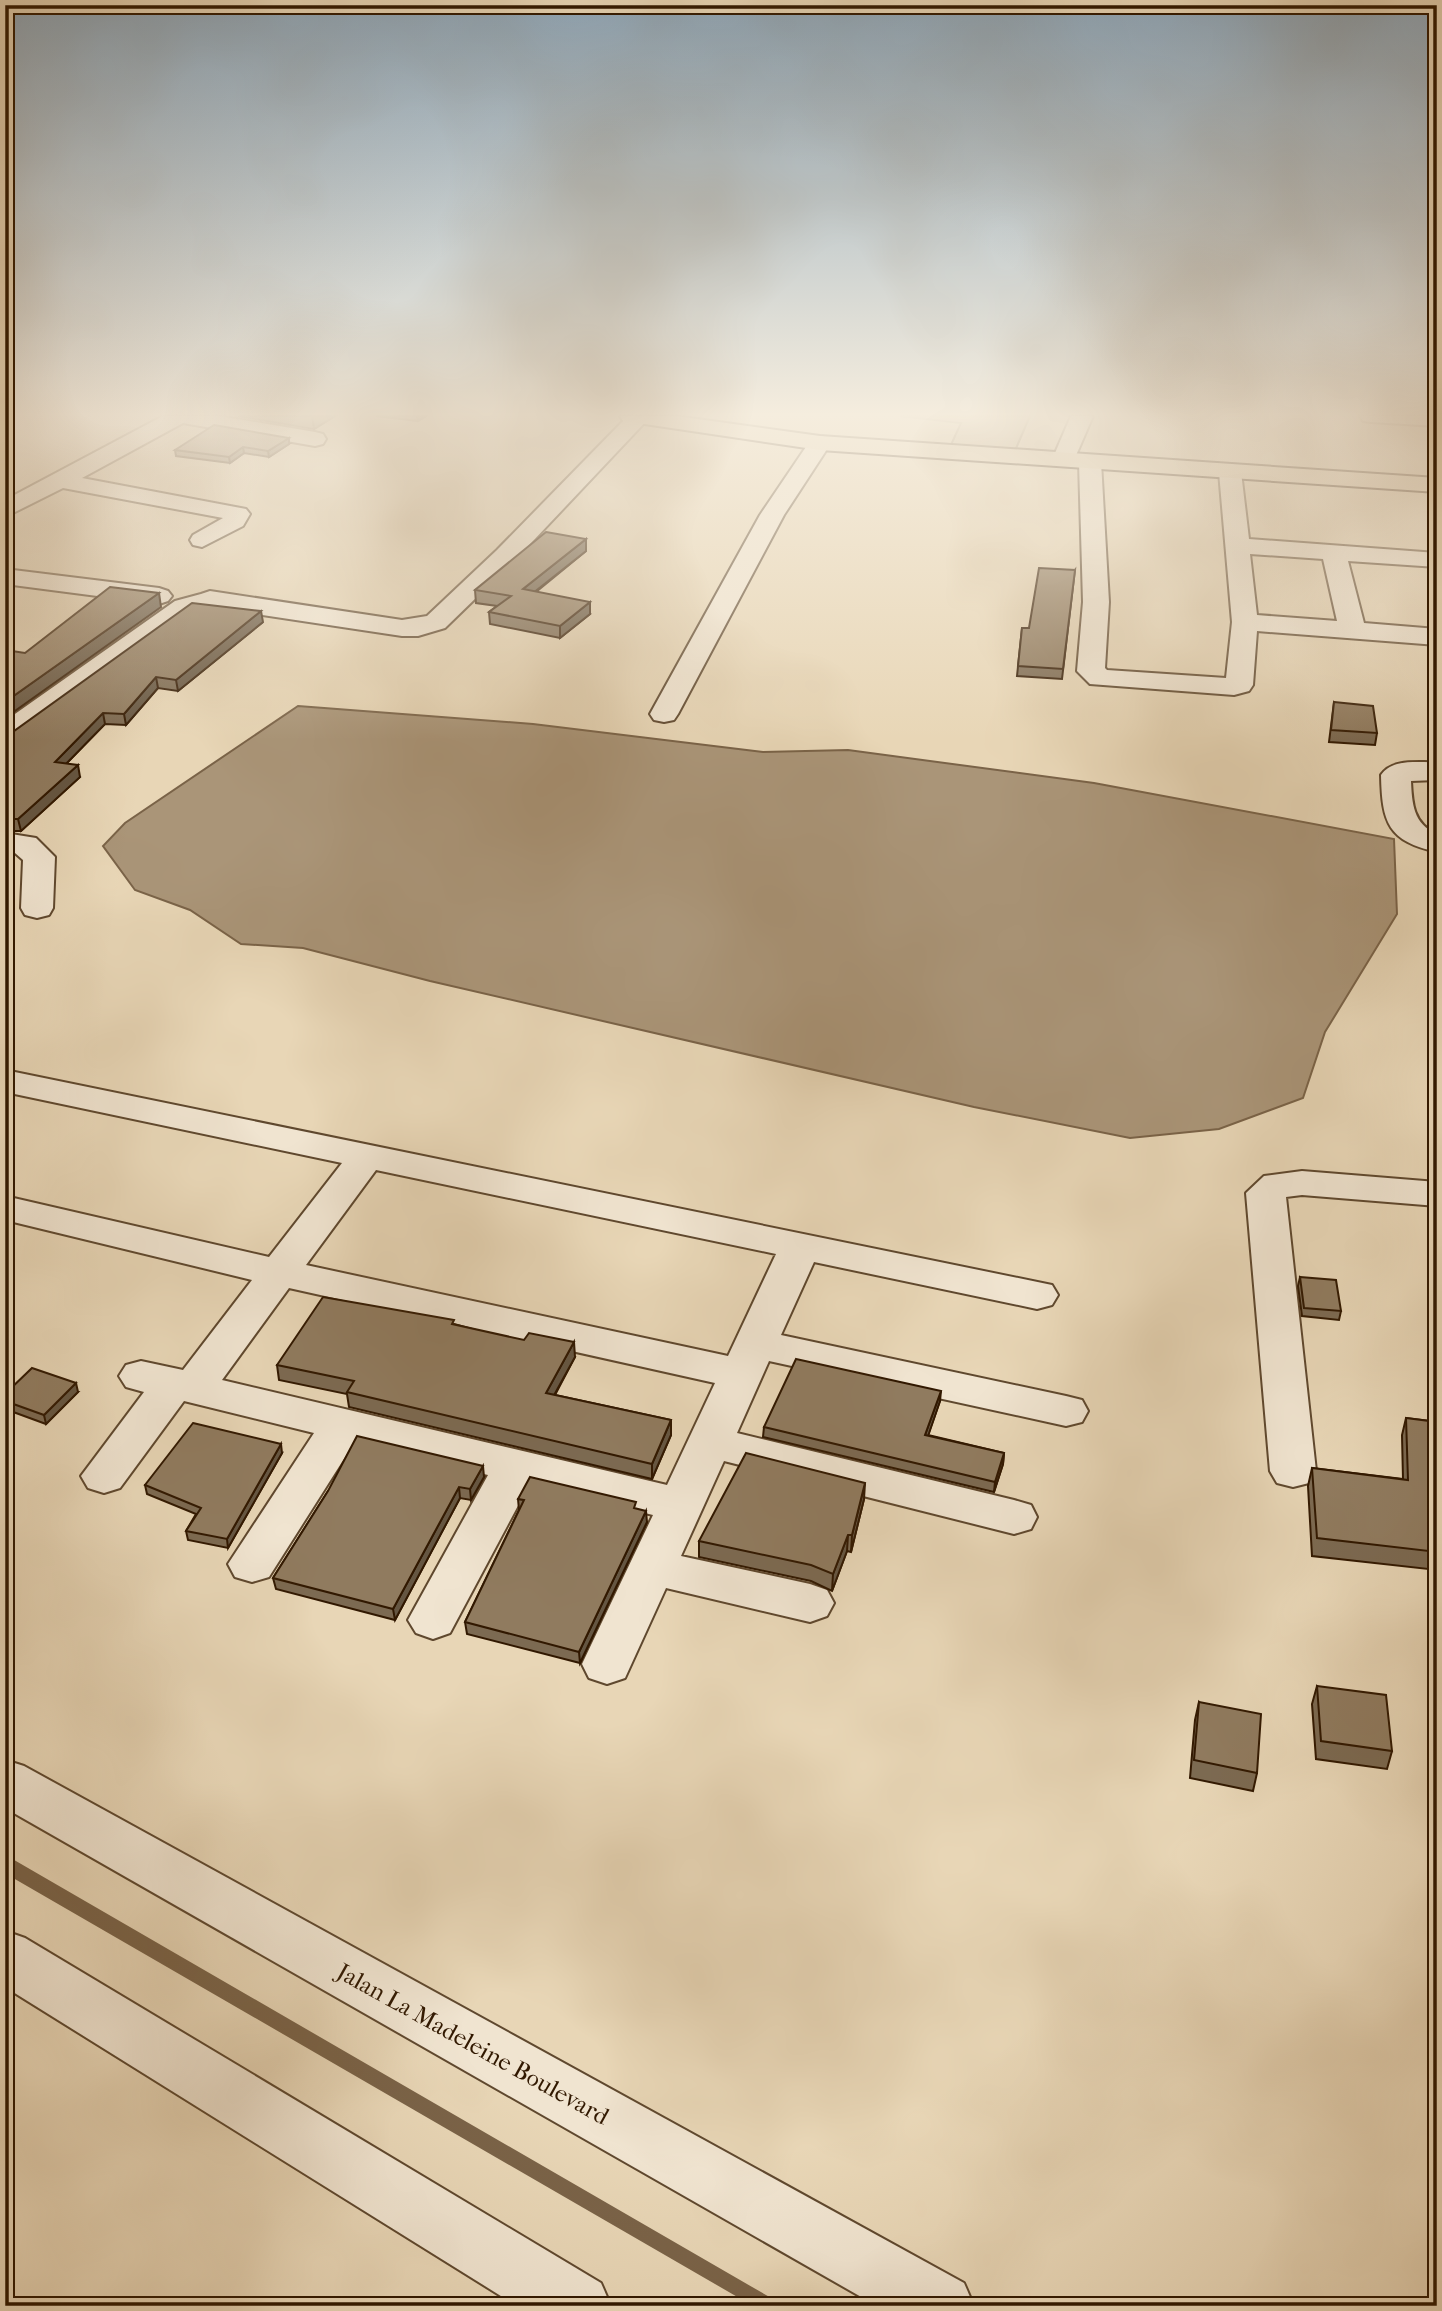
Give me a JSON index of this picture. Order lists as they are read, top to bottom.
{
  "streets": {
    "street": ["Jalan La Madeleine Boulevard"]
  }
}
